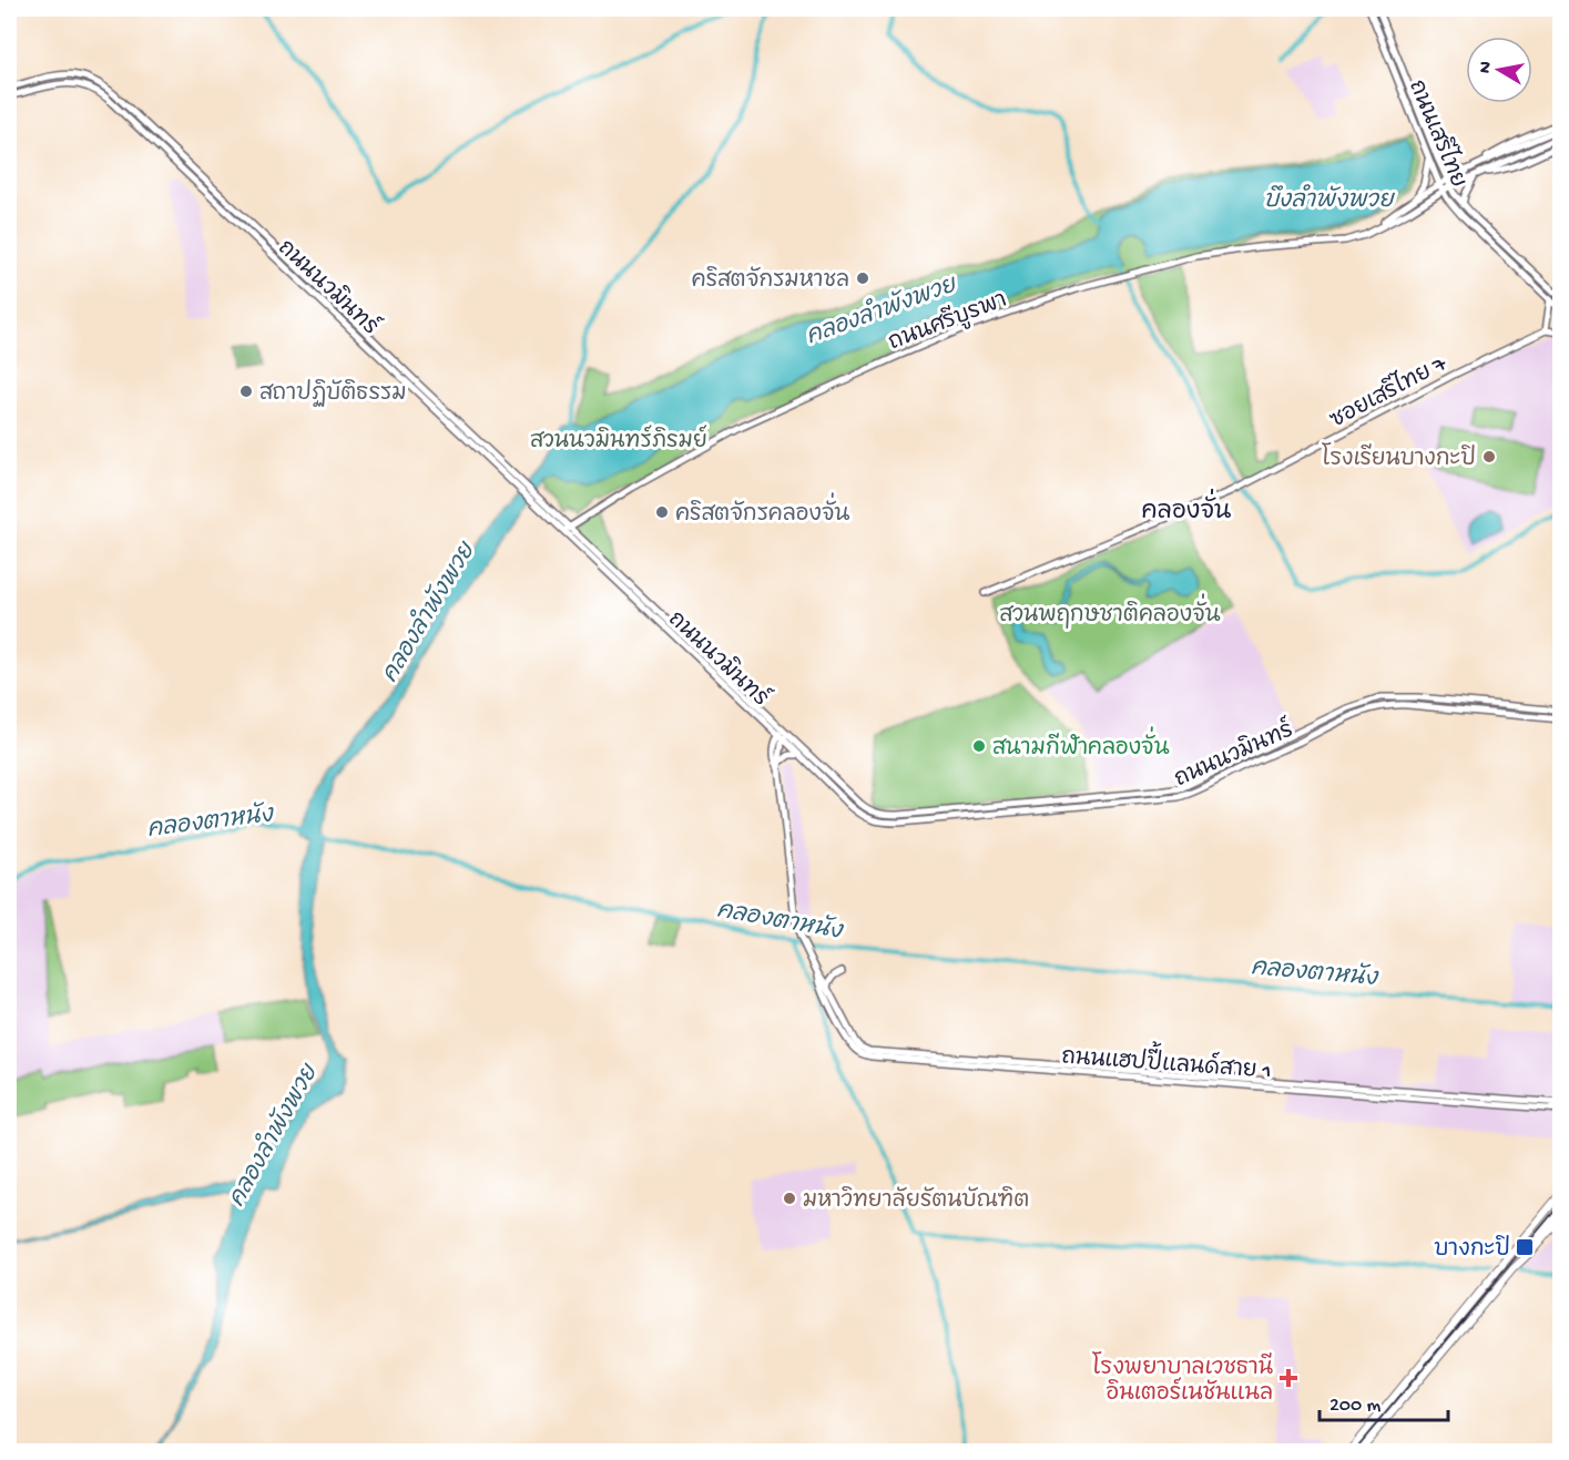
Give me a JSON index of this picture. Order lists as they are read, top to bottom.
{
  "streets": {
    "main road": [
      "ถนนเสรีไทย",
      "ถนนนวมินทร์",
      "ถนนศรีบูรพา",
      "ซอยเสรีไทย 7",
      "ถนนแฮปปี้แลนด์สาย 1"
    ]
  },
  "crossings": [
    ["ถนนเสรีไทย", "ถนนศรีบูรพา"],
    ["ถนนนวมินทร์", "ถนนศรีบูรพา"],
    ["ถนนนวมินทร์", "ถนนแฮปปี้แลนด์สาย 1"]
  ],
  "districts": ["คลองจั่น"],
  "water": ["บึงลำพังพวย", "คลองลำพังพวย", "คลองตาหนัง"],
  "parks": ["สวนนวมินทร์ภิรมย์", "สวนพฤกษชาติคลองจั่น"],
  "places": {
    "other": [
      "คริสตจักรมหาชล",
      "สถาปฏิบัติธรรม",
      "โรงเรียนบางกะปิ",
      "คริสตจักรคลองจั่น",
      "สนามกีฬาคลองจั่น",
      "มหาวิทยาลัยรัตนบัณฑิต"
    ],
    "transit": ["บางกะปิ"],
    "health": ["โรงพยาบาลเวชธานี อินเตอร์เนชันแนล"]
  },
  "scale_bar": "200 m",
  "north": "left"
}
